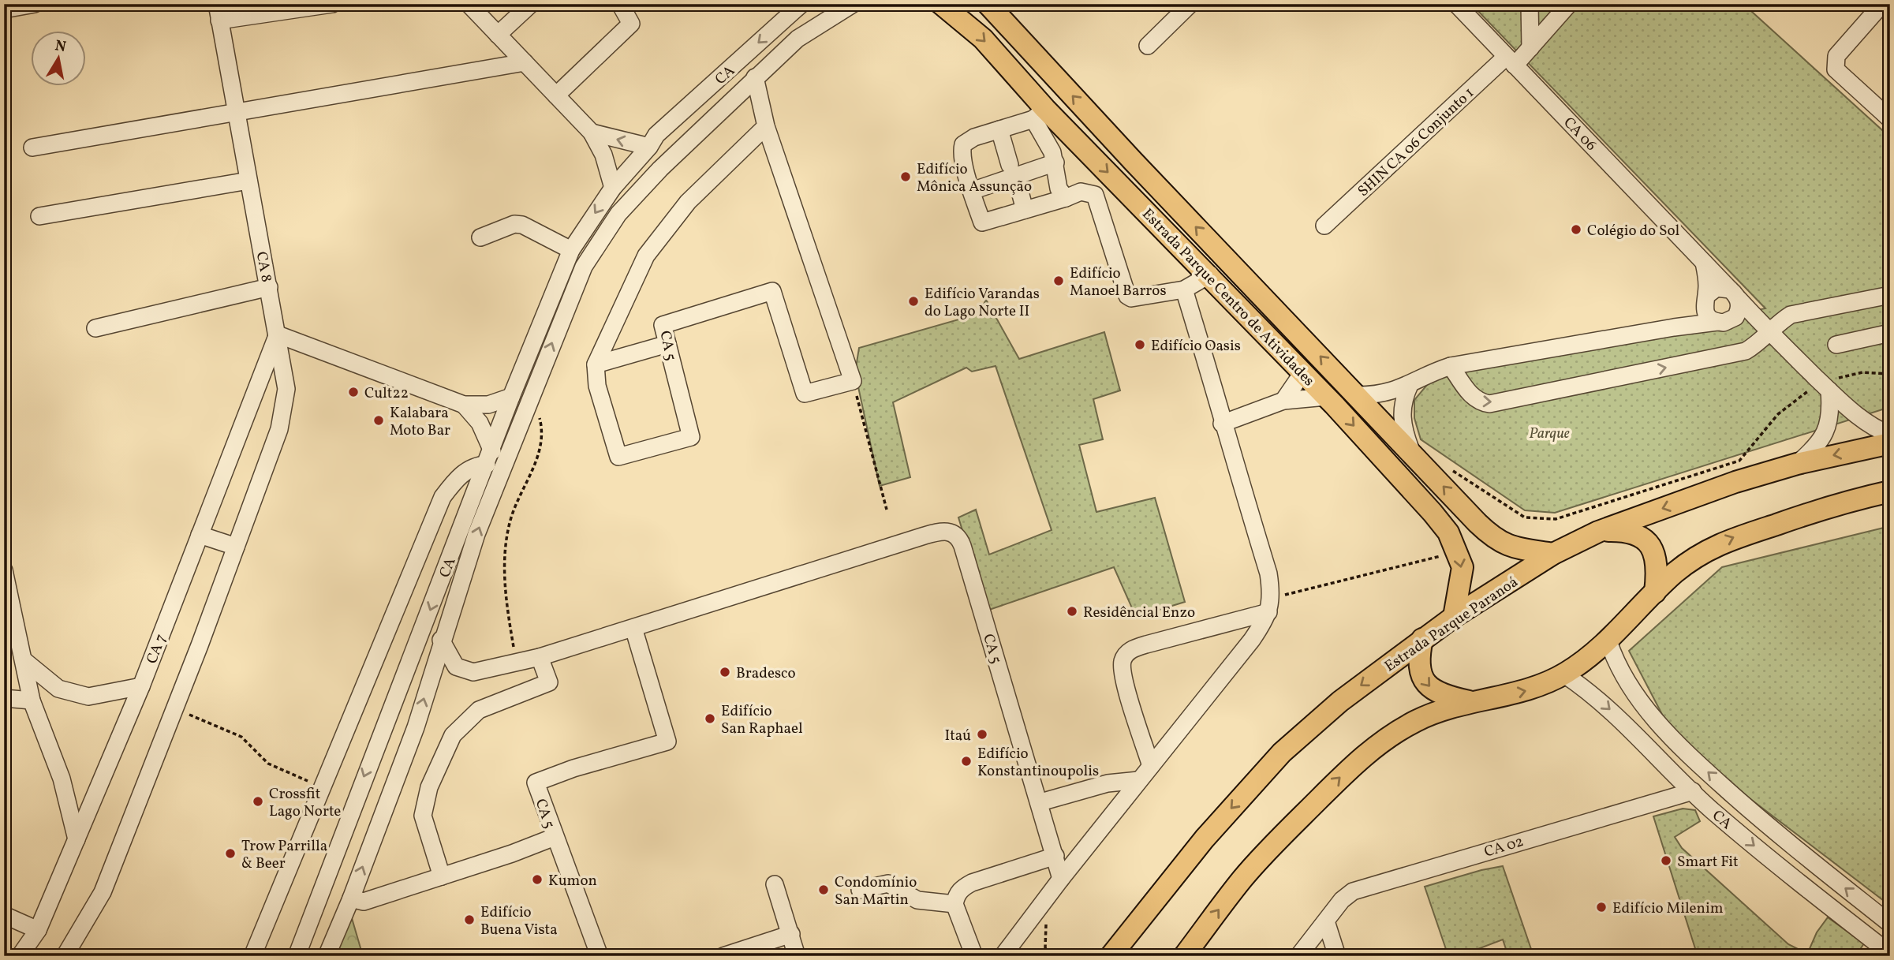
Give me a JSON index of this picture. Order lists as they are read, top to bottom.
{
  "streets": {
    "main road": ["Estrada Parque Centro de Atividades", "Estrada Parque Paranoá"],
    "street": [
      "CA",
      "CA 06",
      "SHIN CA 06 Conjunto 1",
      "CA 8",
      "CA 5",
      "CA 7",
      "CA 02"
    ]
  },
  "crossings": [
    ["CA", "CA 02"],
    ["CA 06", "SHIN CA 06 Conjunto 1"],
    ["CA 8", "CA 7"],
    ["Estrada Parque Centro de Atividades", "Estrada Parque Paranoá"]
  ],
  "parks": ["Parque"],
  "places": [
    "Edifício Mônica Assunção",
    "Colégio do Sol",
    "Edifício Manoel Barros",
    "Edifício Varandas do Lago Norte II",
    "Edifício Oasis",
    "Cult22",
    "Kalabara Moto Bar",
    "Residêncial Enzo",
    "Bradesco",
    "Edifício San Raphael",
    "Itaú",
    "Edifício Konstantinoupolis",
    "Crossfit Lago Norte",
    "Trow Parrilla & Beer",
    "Smart Fit",
    "Kumon",
    "Condomínio San Martin",
    "Edifício Milenim",
    "Edifício Buena Vista"
  ],
  "north": "top"
}
